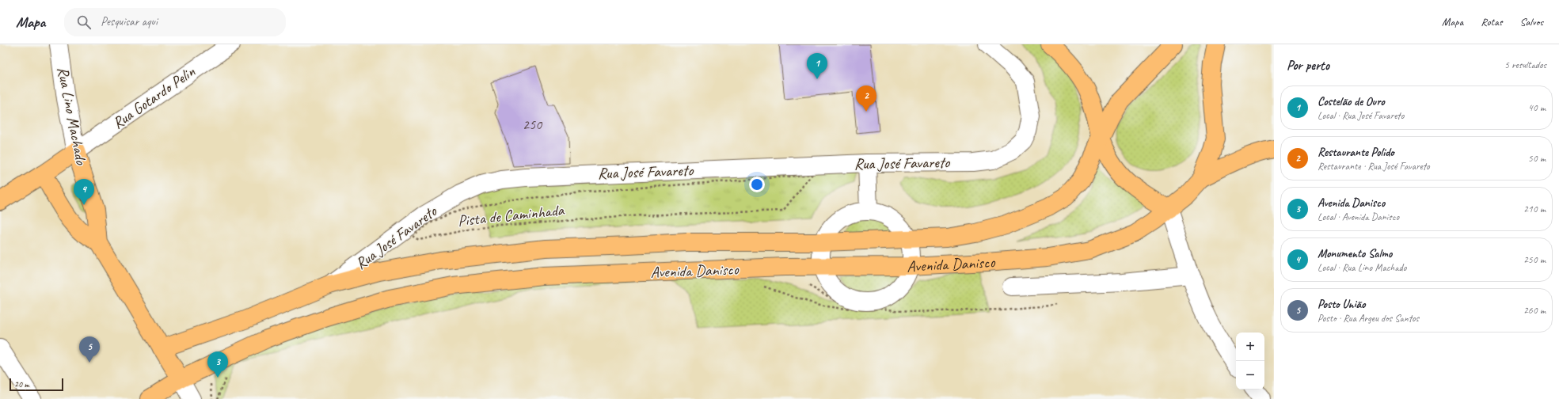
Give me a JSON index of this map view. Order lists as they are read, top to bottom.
{
  "streets": {
    "main road": ["Rua Lino Machado", "Avenida Danisco"],
    "street": ["Rua Gotardo Pelin", "Rua José Favareto"],
    "path": ["Pista de Caminhada"]
  },
  "crossings": [
    ["Rua Gotardo Pelin", "Rua Lino Machado"],
    ["Rua Lino Machado", "Avenida Danisco"],
    ["Rua José Favareto", "Avenida Danisco"]
  ],
  "house_numbers": ["250"],
  "scale_bar": "20 m",
  "page": {
    "header": "Mapa",
    "search": "Pesquisar aqui",
    "nav": ["Mapa", "Rotas", "Salvos"],
    "heading": ["Por perto", "5 resultados"],
    "pins": [
      "1",
      "2",
      "4",
      "5",
      "3"
    ],
    "list": [
      {
        "mark": "1",
        "name": "Costelão de Ouro",
        "note": "Local · Rua José Favareto",
        "value": "40 m"
      },
      {
        "mark": "2",
        "name": "Restaurante Polido",
        "note": "Restaurante · Rua José Favareto",
        "value": "50 m"
      },
      {
        "mark": "3",
        "name": "Avenida Danisco",
        "note": "Local · Avenida Danisco",
        "value": "210 m"
      },
      {
        "mark": "4",
        "name": "Monumento Salmo",
        "note": "Local · Rua Lino Machado",
        "value": "250 m"
      },
      {
        "mark": "5",
        "name": "Posto União",
        "note": "Posto · Rua Argeu dos Santos",
        "value": "260 m"
      }
    ],
    "map_buttons": ["+", "−"],
    "scale": "20 m"
  }
}
